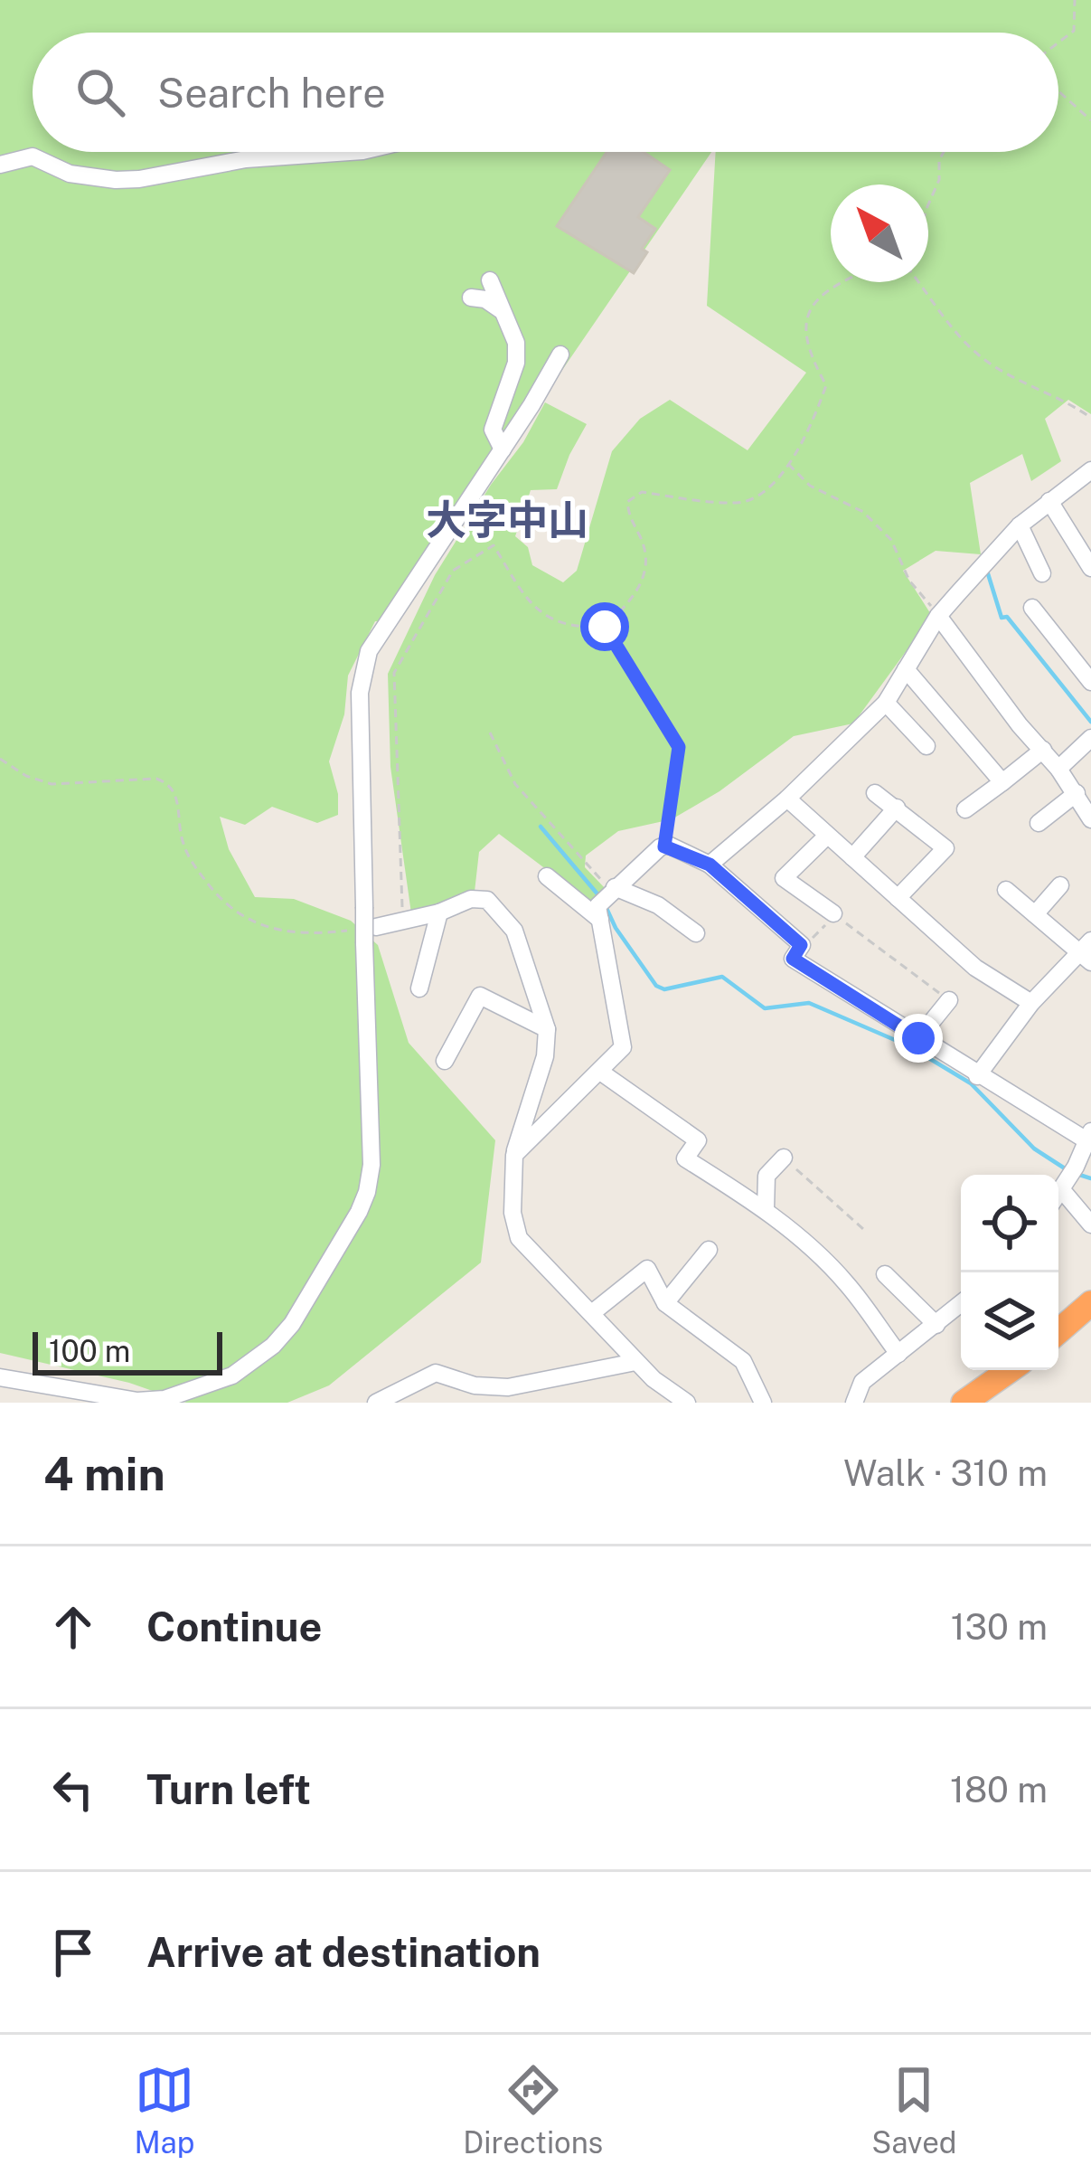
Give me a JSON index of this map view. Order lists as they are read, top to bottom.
{
  "districts": ["大字中山"],
  "scale_bar": "100 m",
  "north": "top left",
  "page": {
    "search": "Search here",
    "scale": "100 m",
    "heading": ["4 min", "Walk · 310 m"],
    "list": [
      ["Continue", "130 m"],
      ["Turn left", "180 m"],
      "Arrive at destination"
    ],
    "nav": ["Map", "Directions", "Saved"]
  }
}
